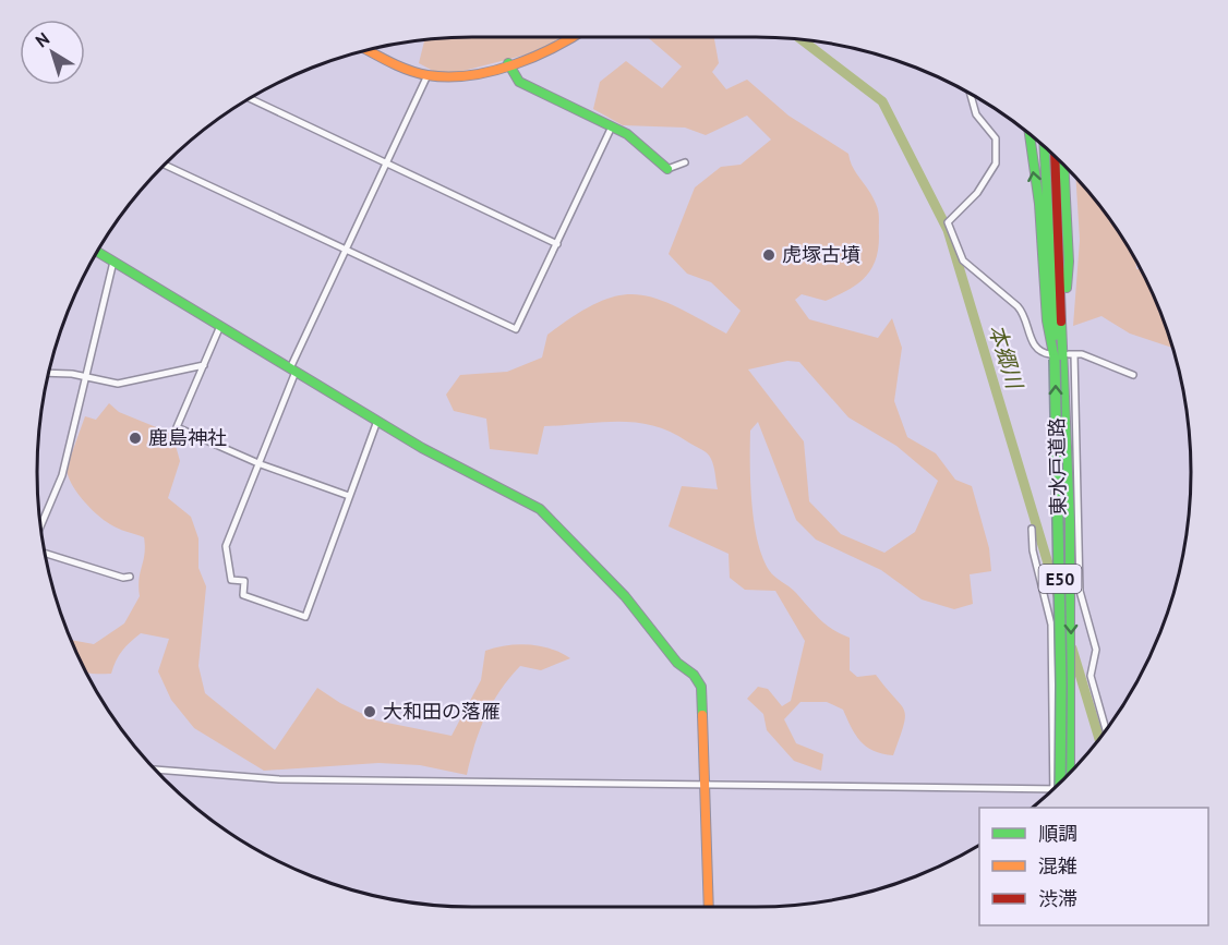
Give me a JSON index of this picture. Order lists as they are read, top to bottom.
{
  "streets": {
    "main road": ["東水戸道路", "E50"]
  },
  "water": ["本郷川"],
  "places": ["虎塚古墳", "鹿島神社", "大和田の落雁"],
  "legend": ["順調", "混雑", "渋滞"],
  "north": "top left"
}
